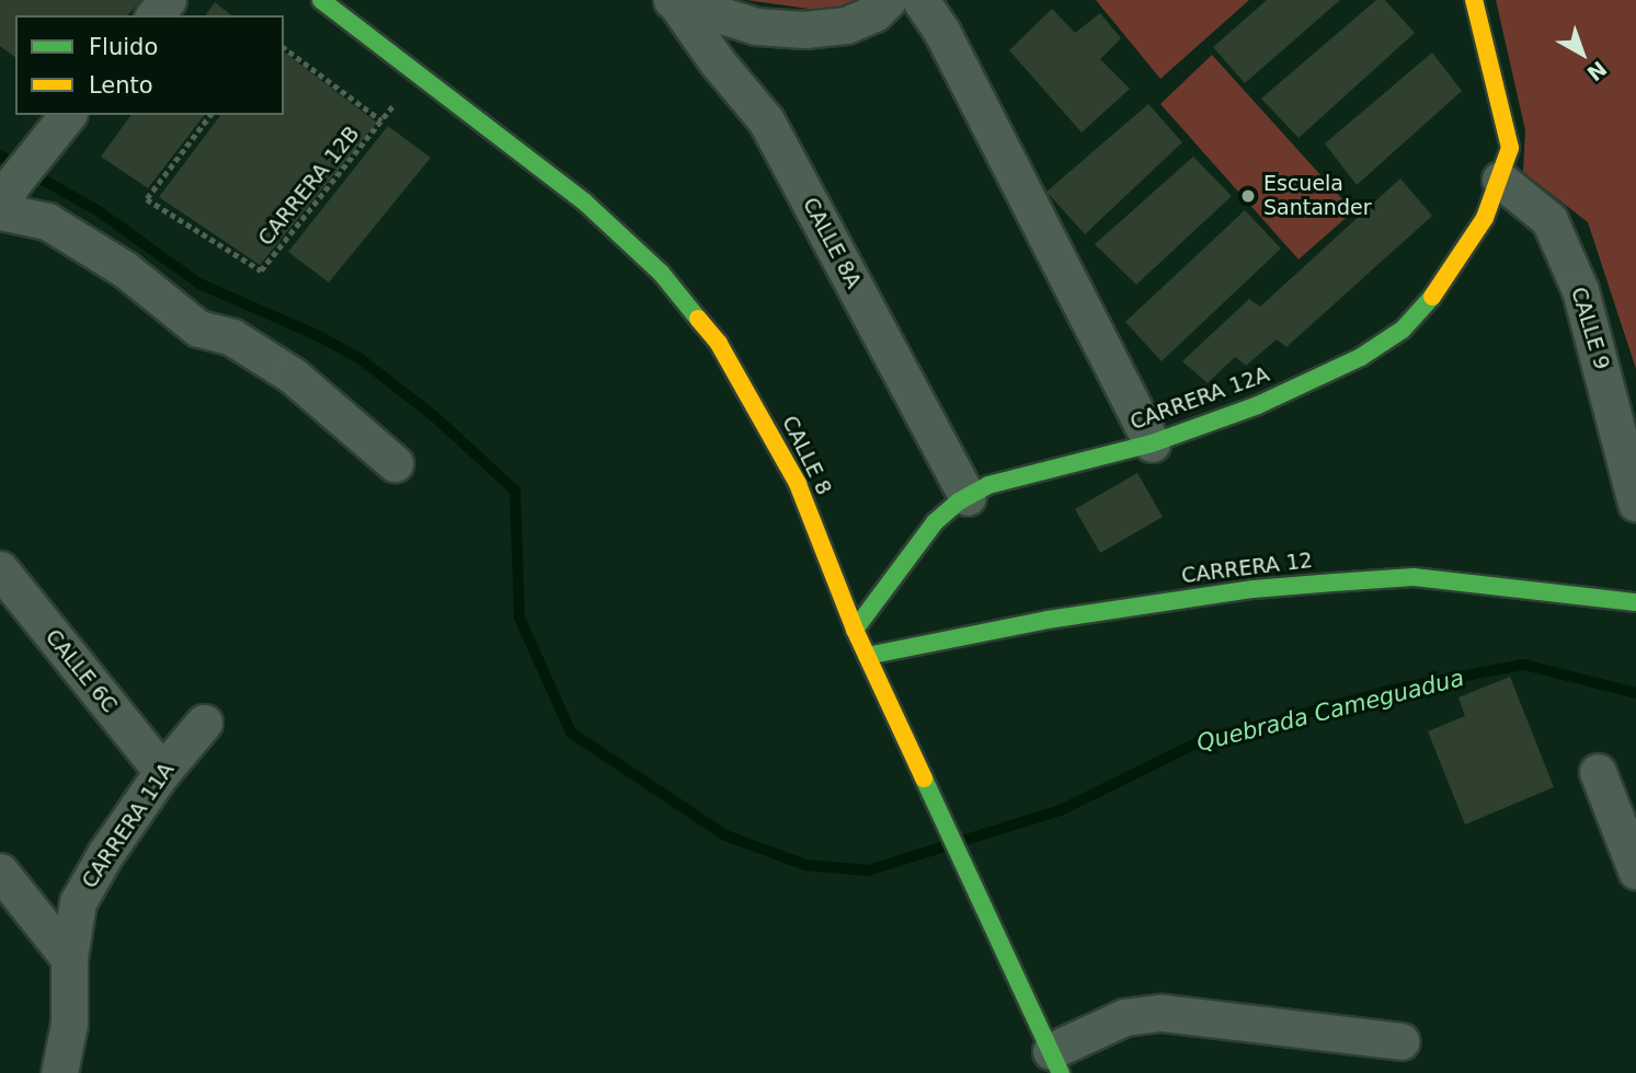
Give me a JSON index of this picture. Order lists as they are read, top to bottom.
{
  "streets": {
    "street": [
      "CALLE 8A",
      "CALLE 9",
      "CARRERA 12A",
      "CALLE 8",
      "CARRERA 12",
      "CALLE 6C",
      "CARRERA 11A"
    ],
    "path": ["CARRERA 12B"]
  },
  "crossings": [
    ["CALLE 8A", "CARRERA 12A"],
    ["CALLE 9", "CARRERA 12A"],
    ["CARRERA 12A", "CALLE 8"],
    ["CALLE 8", "CARRERA 12"],
    ["CALLE 6C", "CARRERA 11A"]
  ],
  "water": ["Quebrada Cameguadua"],
  "places": ["Escuela Santander"],
  "legend": ["Fluido", "Lento"],
  "north": "bottom right"
}
